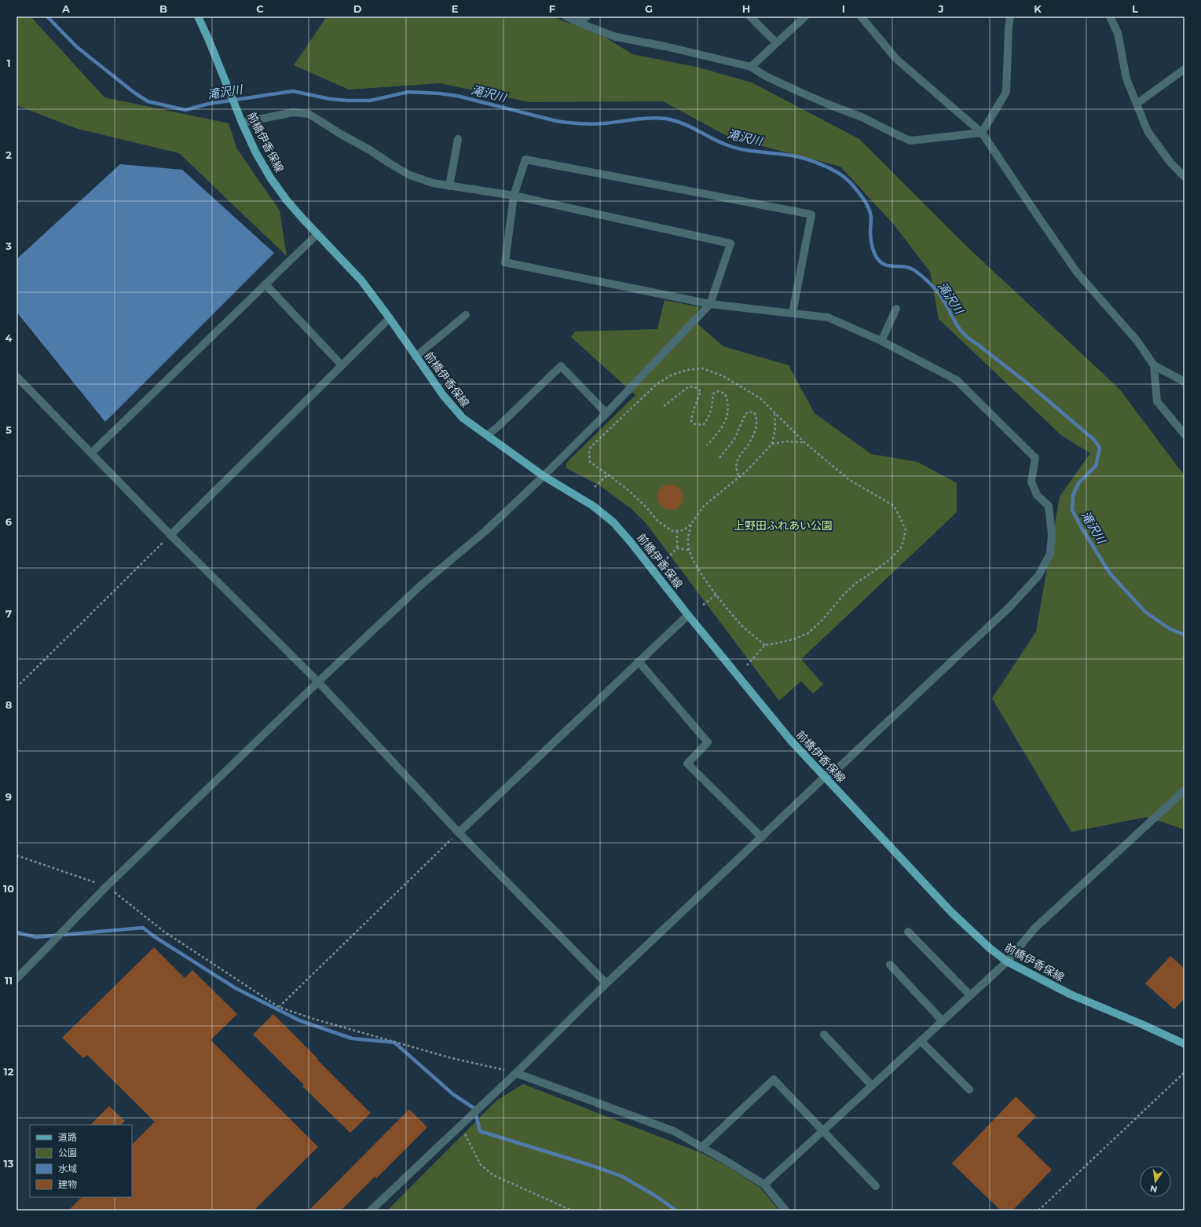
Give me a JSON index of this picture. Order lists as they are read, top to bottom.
{
  "streets": {
    "main road": ["前橋伊香保線"]
  },
  "water": ["滝沢川"],
  "parks": ["上野田ふれあい公園"],
  "legend": [
    "道路",
    "公園",
    "水域",
    "建物"
  ],
  "north": "bottom",
  "grid": {
    "columns": [
      "A",
      "B",
      "C",
      "D",
      "E",
      "F",
      "G",
      "H",
      "I",
      "J",
      "K",
      "L"
    ],
    "rows": [
      "1",
      "2",
      "3",
      "4",
      "5",
      "6",
      "7",
      "8",
      "9",
      "10",
      "11",
      "12",
      "13"
    ]
  }
}
